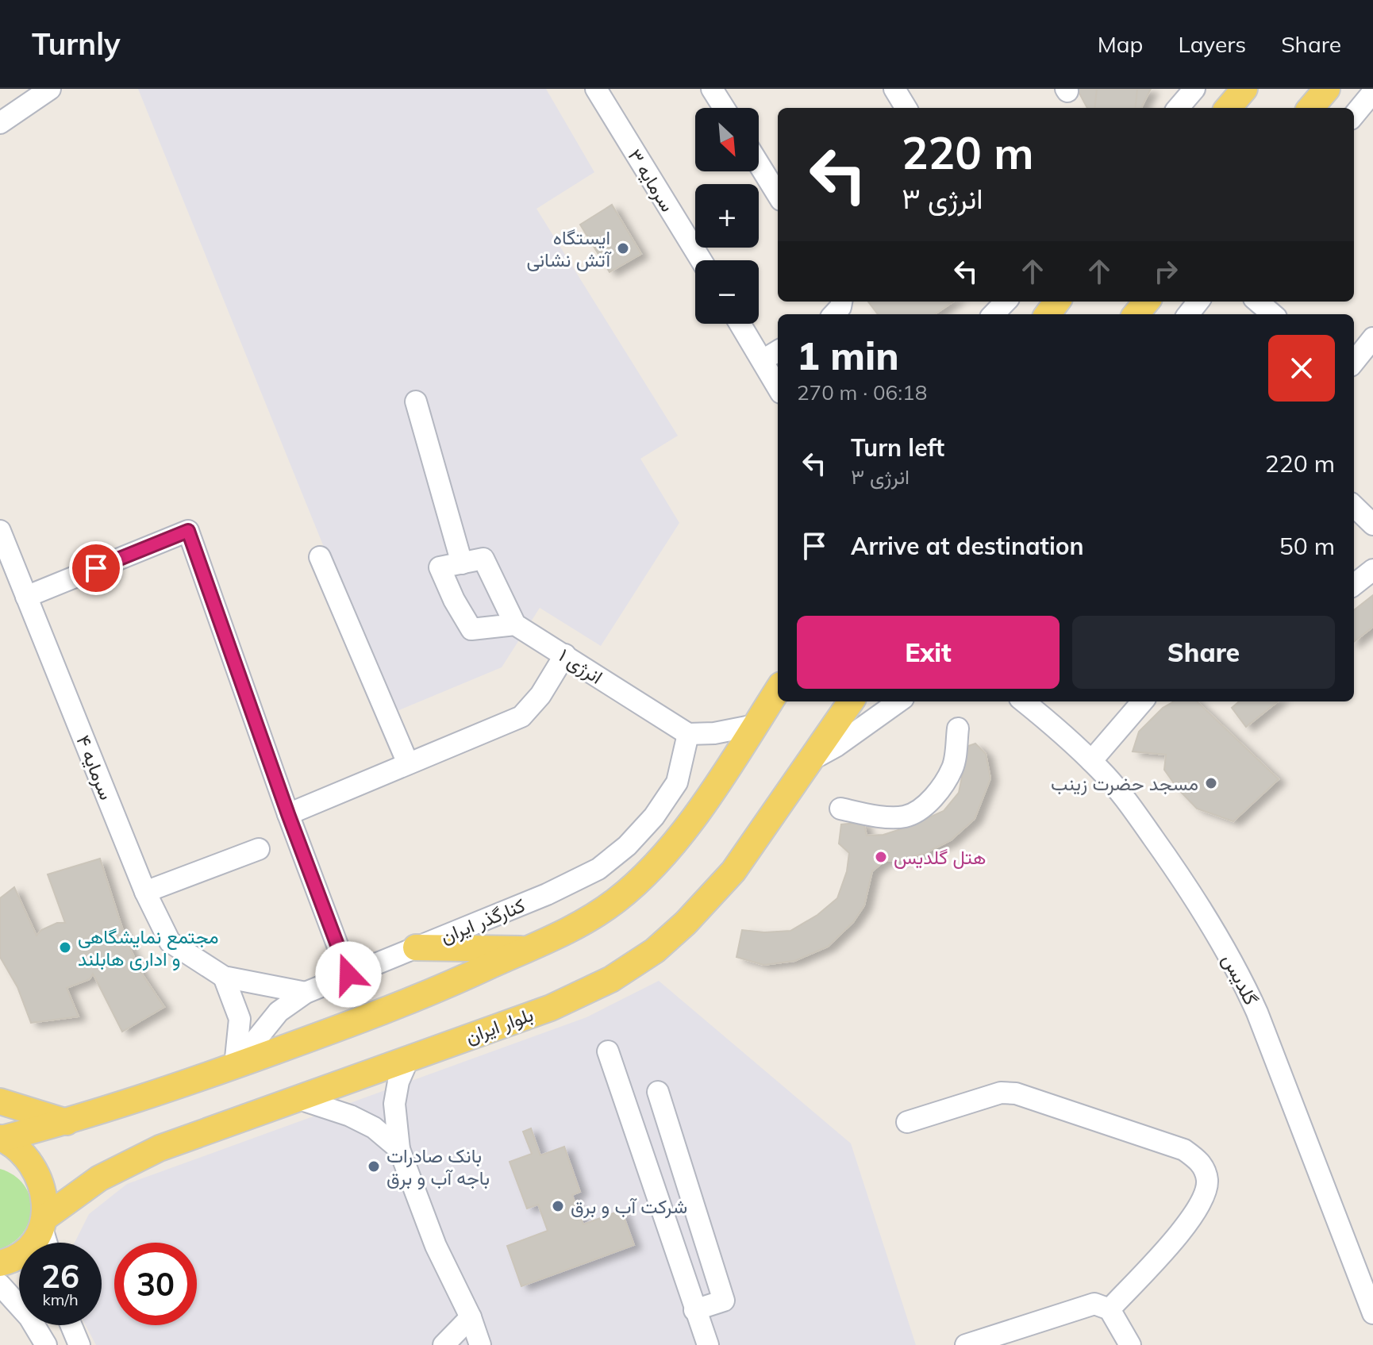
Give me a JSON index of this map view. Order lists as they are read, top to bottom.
{
  "streets": {
    "main road": ["بلوار ایران"],
    "street": [
      "سرمایه ۳",
      "انرژی ۱",
      "سرمایه ۴",
      "کنارگذر ایران",
      "گلدیس"
    ]
  },
  "crossings": [
    ["انرژی ۱", "کنارگذر ایران"]
  ],
  "places": [
    "ایستگاه آتش نشانی",
    "مسجد حضرت زینب",
    "هتل گلدیس",
    "مجتمع نمایشگاهی و اداری هابلند",
    "بانک صادرات باجه آب و برق",
    "شرکت آب و برق"
  ],
  "north": "bottom right",
  "page": {
    "header": "Turnly",
    "nav": ["Map", "Layers", "Share"],
    "map_buttons": ["+", "−"],
    "turn": ["220 m", "انرژی ۳"],
    "heading": ["1 min", "270 m · 06:18"],
    "list": [
      {
        "name": "Turn left",
        "note": "انرژی ۳",
        "value": "220 m"
      },
      {
        "name": "Arrive at destination",
        "value": "50 m"
      }
    ],
    "buttons": ["Exit", "Share"],
    "speed": "26 km/h",
    "limit": "30"
  }
}
